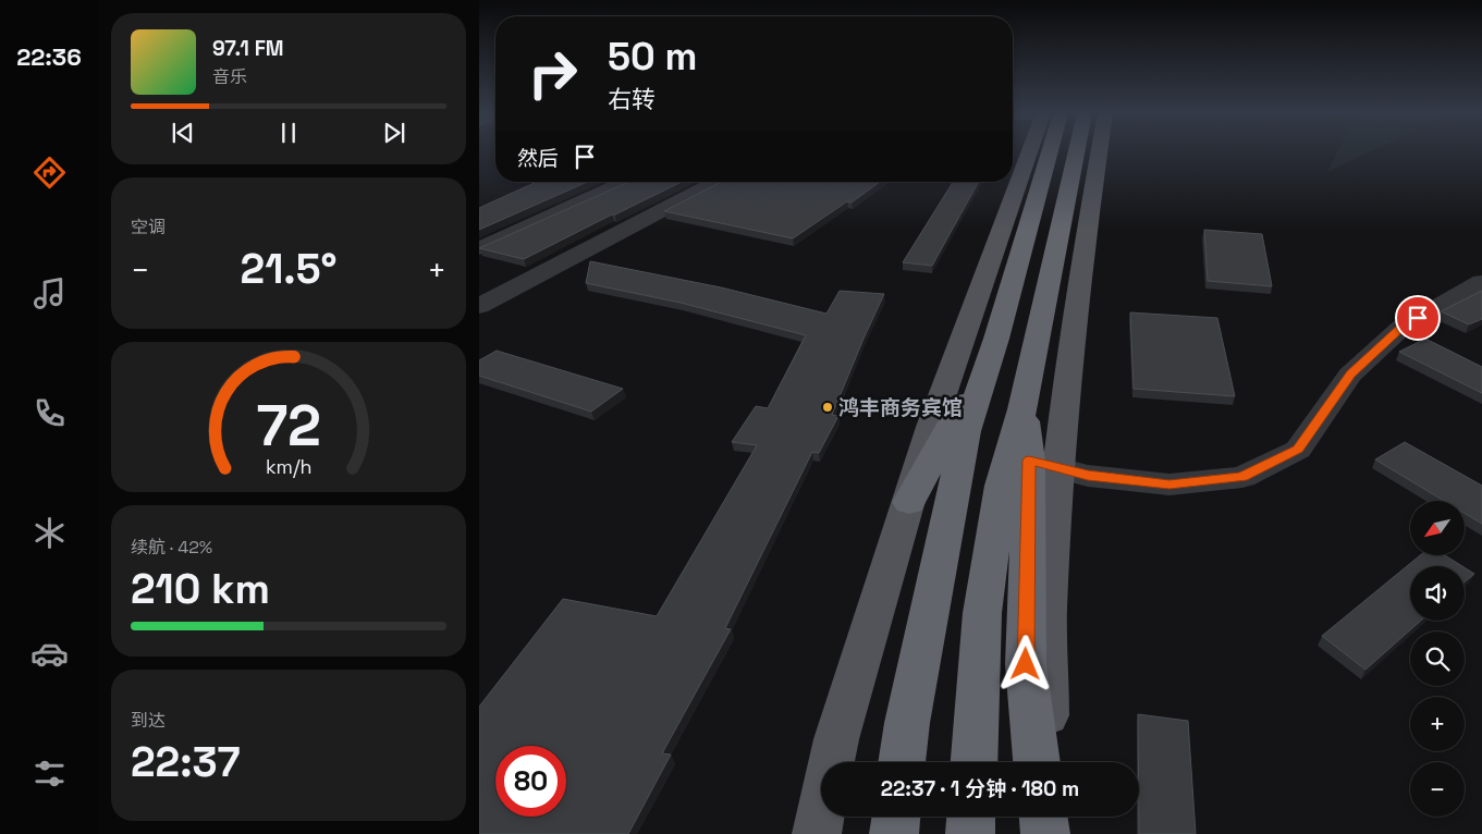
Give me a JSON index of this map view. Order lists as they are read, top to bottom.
{
  "places": ["鸿丰商务宾馆"],
  "north": "bottom left",
  "page": {
    "tabs": "22:36",
    "turn": ["50 m", "右转"],
    "song": ["97.1 FM", "音乐"],
    "then": "然后",
    "tile": [
      "空调",
      ["续航 · 42%", "210 km"],
      ["到达", "22:37"]
    ],
    "heat": ["−", "21.5°", "+"],
    "map_buttons": ["+", "−"],
    "limit": "80",
    "trip": "22:37 · 1 分钟 · 180 m",
    "gauge": ["72", "km/h"]
  }
}
